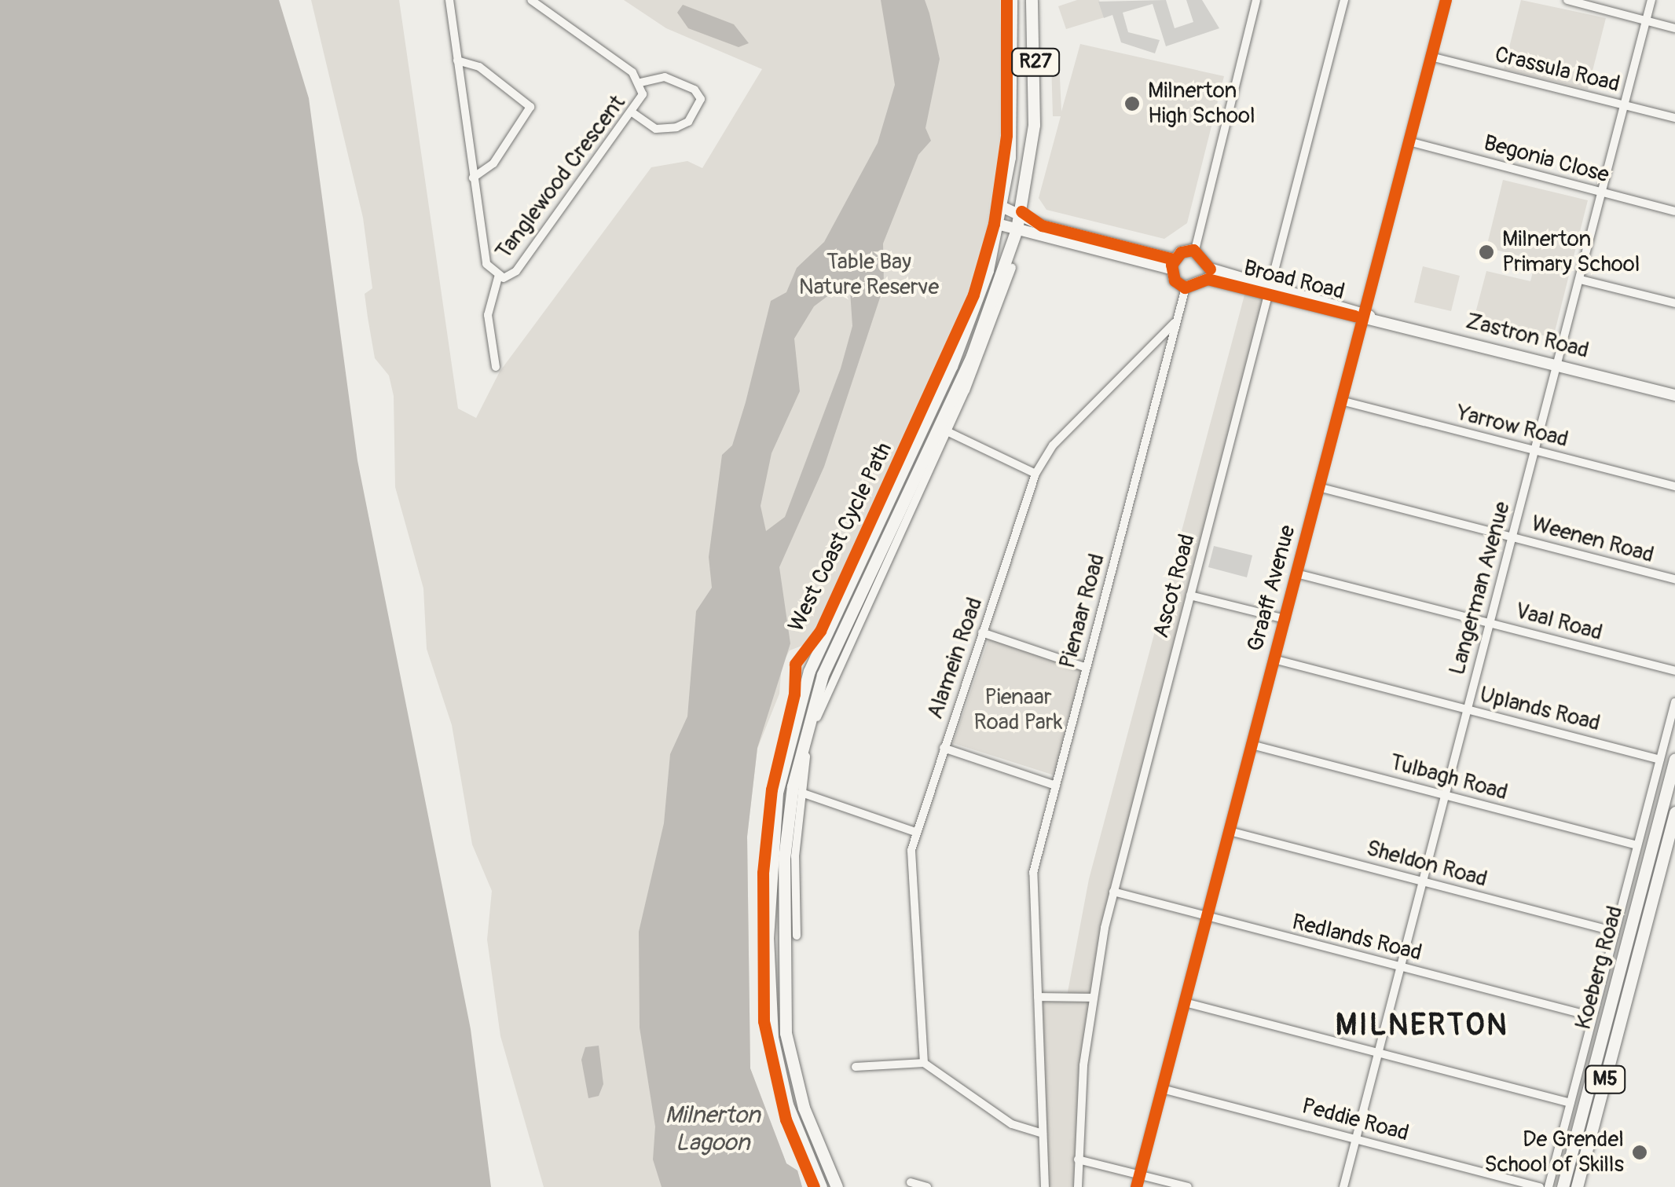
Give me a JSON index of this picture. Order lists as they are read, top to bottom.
{
  "streets": {
    "main road": ["R27", "Koeberg Road", "M5"],
    "street": [
      "Crassula Road",
      "Begonia Close",
      "Tanglewood Crescent",
      "Broad Road",
      "Zastron Road",
      "Yarrow Road",
      "Weenen Road",
      "Ascot Road",
      "Graaff Avenue",
      "Langerman Avenue",
      "Pienaar Road",
      "Vaal Road",
      "Alamein Road",
      "Uplands Road",
      "Tulbagh Road",
      "Sheldon Road",
      "Redlands Road",
      "Peddie Road"
    ],
    "cycle path": ["West Coast Cycle Path"]
  },
  "crossings": [
    ["Crassula Road", "Graaff Avenue"],
    ["Crassula Road", "Langerman Avenue"],
    ["Begonia Close", "Graaff Avenue"],
    ["Begonia Close", "Langerman Avenue"],
    ["Broad Road", "Zastron Road"],
    ["Broad Road", "Ascot Road"],
    ["Broad Road", "Graaff Avenue"],
    ["Zastron Road", "Graaff Avenue"],
    ["Zastron Road", "Langerman Avenue"],
    ["Yarrow Road", "Graaff Avenue"],
    ["Yarrow Road", "Langerman Avenue"],
    ["Weenen Road", "Graaff Avenue"],
    ["Weenen Road", "Langerman Avenue"],
    ["Ascot Road", "Redlands Road"],
    ["Graaff Avenue", "Vaal Road"],
    ["Graaff Avenue", "Uplands Road"],
    ["Graaff Avenue", "Tulbagh Road"],
    ["Graaff Avenue", "Sheldon Road"],
    ["Graaff Avenue", "Redlands Road"],
    ["Graaff Avenue", "Peddie Road"],
    ["Langerman Avenue", "Vaal Road"],
    ["Langerman Avenue", "Uplands Road"],
    ["Langerman Avenue", "Tulbagh Road"],
    ["Langerman Avenue", "Sheldon Road"],
    ["Langerman Avenue", "Redlands Road"],
    ["Langerman Avenue", "Peddie Road"],
    ["Pienaar Road", "Alamein Road"]
  ],
  "districts": ["MILNERTON"],
  "water": ["Milnerton Lagoon"],
  "parks": ["Table Bay Nature Reserve", "Pienaar Road Park"],
  "places": ["Milnerton High School", "Milnerton Primary School", "De Grendel School of Skills"]
}
